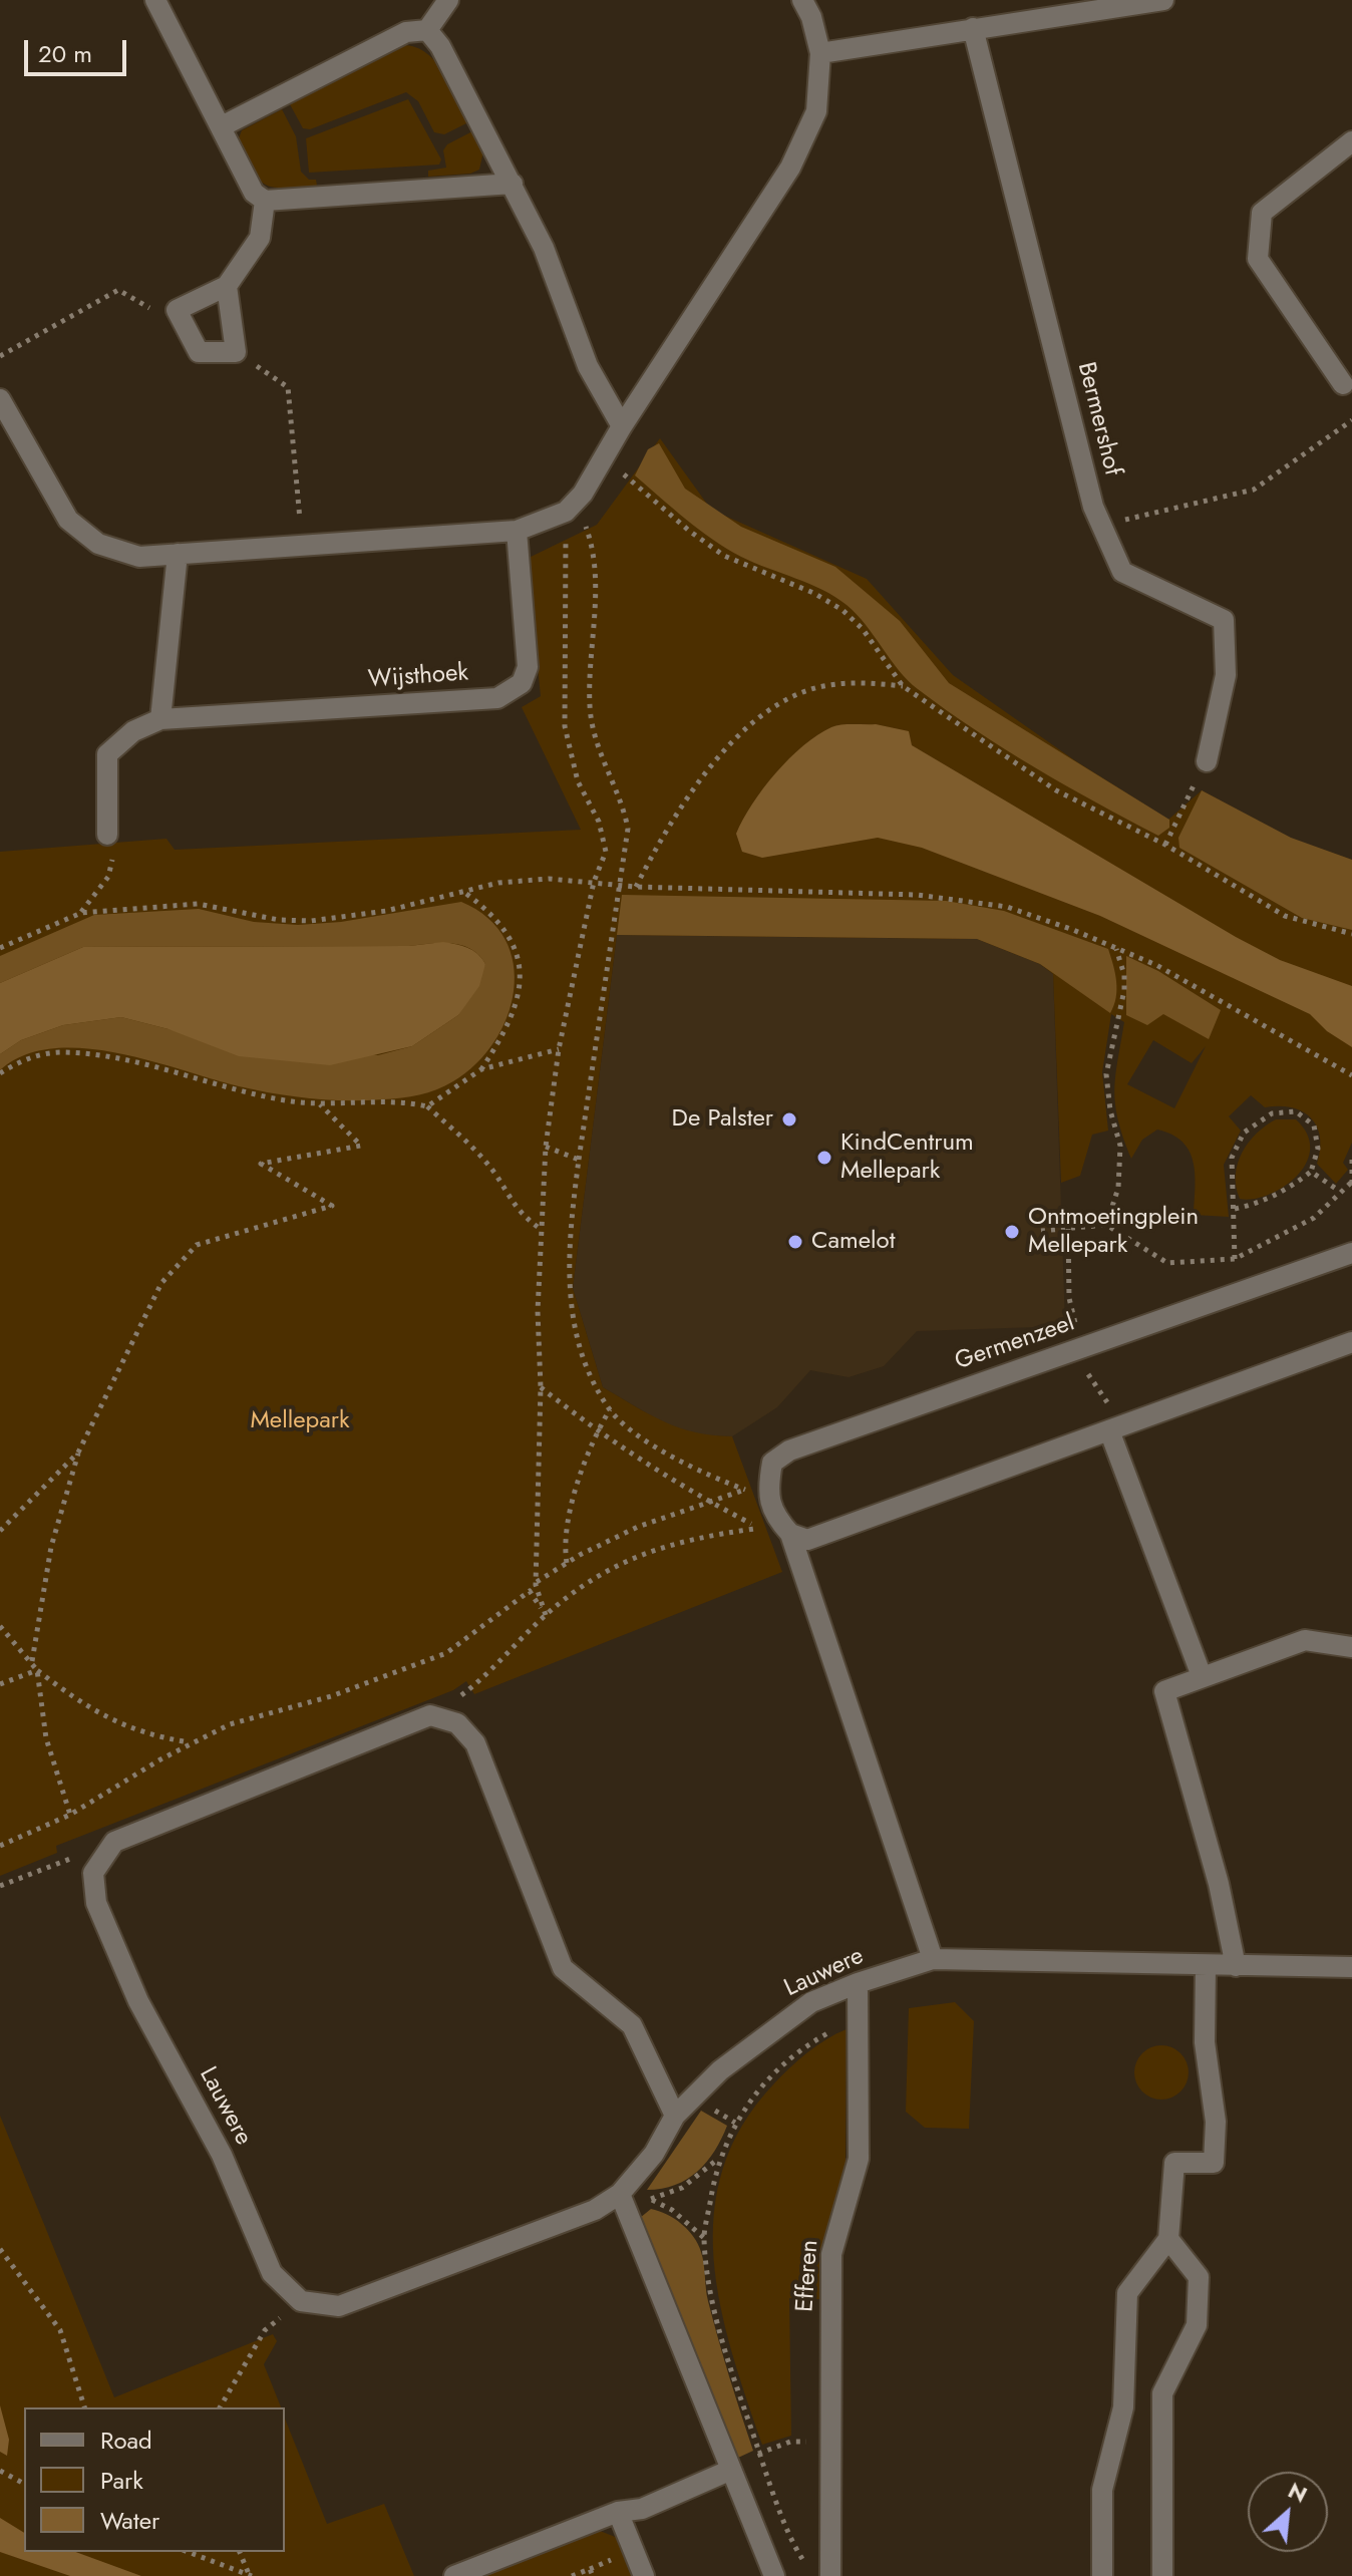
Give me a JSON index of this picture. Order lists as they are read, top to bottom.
{
  "streets": {
    "street": [
      "Bermershof",
      "Wijsthoek",
      "Germenzeel",
      "Lauwere",
      "Efferen"
    ]
  },
  "crossings": [
    ["Lauwere", "Efferen"]
  ],
  "parks": ["Mellepark"],
  "places": [
    "De Palster",
    "KindCentrum Mellepark",
    "Ontmoetingplein Mellepark",
    "Camelot"
  ],
  "legend": ["Road", "Park", "Water"],
  "scale_bar": "20 m",
  "north": "top right"
}
